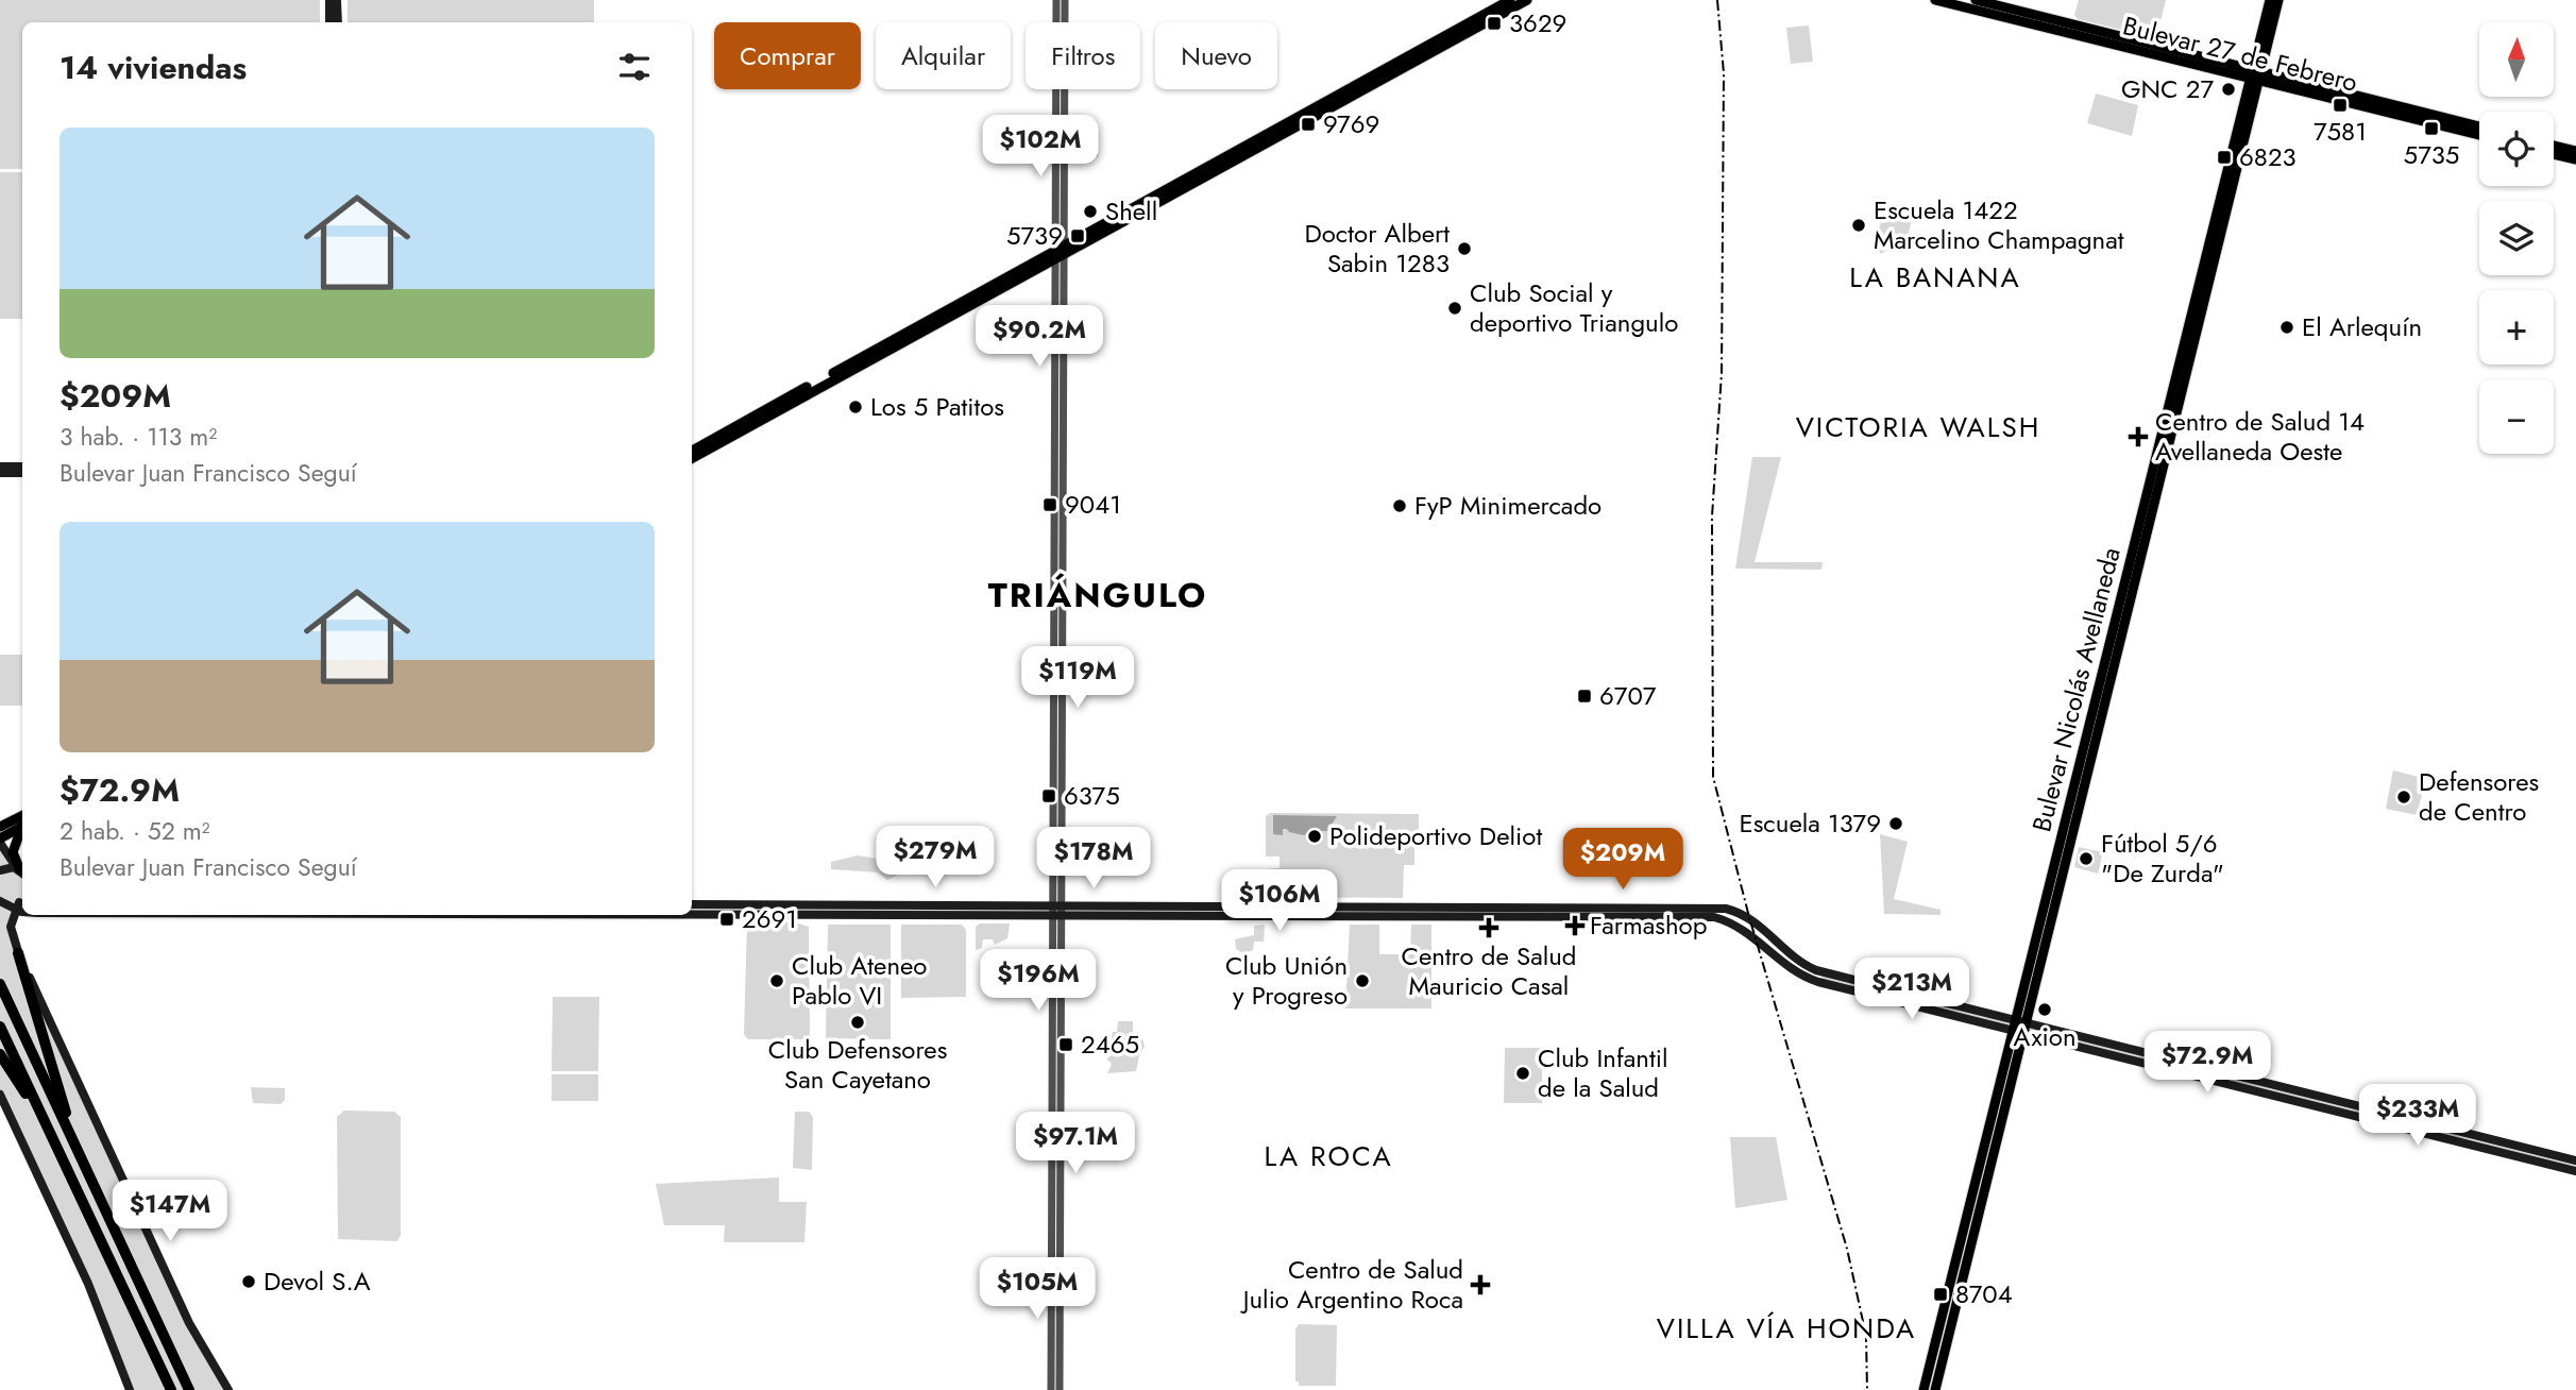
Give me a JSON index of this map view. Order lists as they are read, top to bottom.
{
  "streets": {
    "main road": ["Bulevar 27 de Febrero", "Bulevar Nicolás Avellaneda"]
  },
  "crossings": [
    ["Bulevar 27 de Febrero", "Bulevar Nicolás Avellaneda"]
  ],
  "districts": [
    "LA BANANA",
    "VICTORIA WALSH",
    "TRIÁNGULO",
    "LA ROCA",
    "VILLA VÍA HONDA"
  ],
  "places": {
    "transit": [
      "3629",
      "7581",
      "9769",
      "5735",
      "6823",
      "5739",
      "9041",
      "6707",
      "6375",
      "2691",
      "2465",
      "8704"
    ],
    "other": [
      "GNC 27",
      "Shell",
      "Escuela 1422 Marcelino Champagnat",
      "Doctor Albert Sabin 1283",
      "Club Social y deportivo Triangulo",
      "El Arlequín",
      "Los 5 Patitos",
      "FyP Minimercado",
      "Defensores de Centro",
      "Escuela 1379",
      "Polideportivo Deliot",
      "Fútbol 5/6 \"De Zurda\"",
      "Club Ateneo Pablo VI",
      "Club Unión y Progreso",
      "Axion",
      "Club Defensores San Cayetano",
      "Club Infantil de la Salud",
      "Devol S.A"
    ],
    "health": [
      "Centro de Salud 14 Avellaneda Oeste",
      "Farmashop",
      "Centro de Salud Mauricio Casal",
      "Centro de Salud Julio Argentino Roca"
    ]
  },
  "north": "top",
  "page": {
    "map_buttons": ["+", "−"],
    "chip": [
      "Comprar",
      "Alquilar",
      "Filtros",
      "Nuevo"
    ],
    "heading": "14 viviendas",
    "list": [
      {
        "name": "$209M",
        "note": "3 hab. · 113 m² · Bulevar Juan Francisco Seguí"
      },
      {
        "name": "$72.9M",
        "note": "2 hab. · 52 m² · Bulevar Juan Francisco Seguí"
      }
    ],
    "price": [
      "$102M",
      "$90.2M",
      "$119M",
      "$279M",
      "$178M",
      "$209M",
      "$106M",
      "$196M",
      "$213M",
      "$72.9M",
      "$233M",
      "$97.1M",
      "$147M",
      "$105M"
    ]
  }
}
